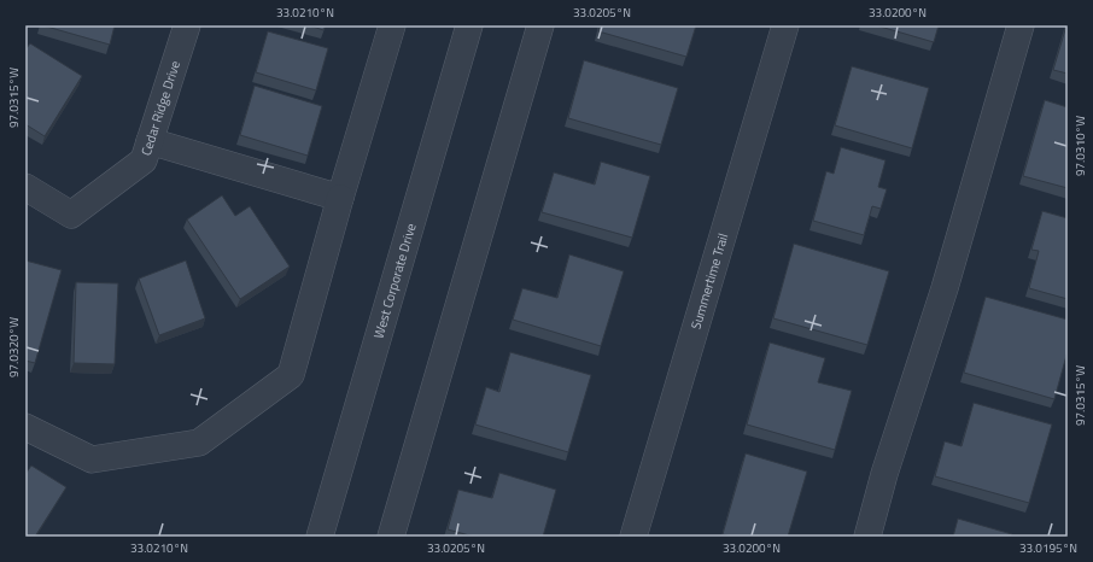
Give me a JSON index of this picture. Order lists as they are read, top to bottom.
{
  "streets": {
    "street": ["Cedar Ridge Drive", "West Corporate Drive", "Summertime Trail"]
  },
  "coordinates": [
    "33.0210°N",
    "33.0205°N",
    "33.0200°N",
    "97.0315°W",
    "97.0310°W",
    "97.0320°W",
    "33.0195°N"
  ]
}
